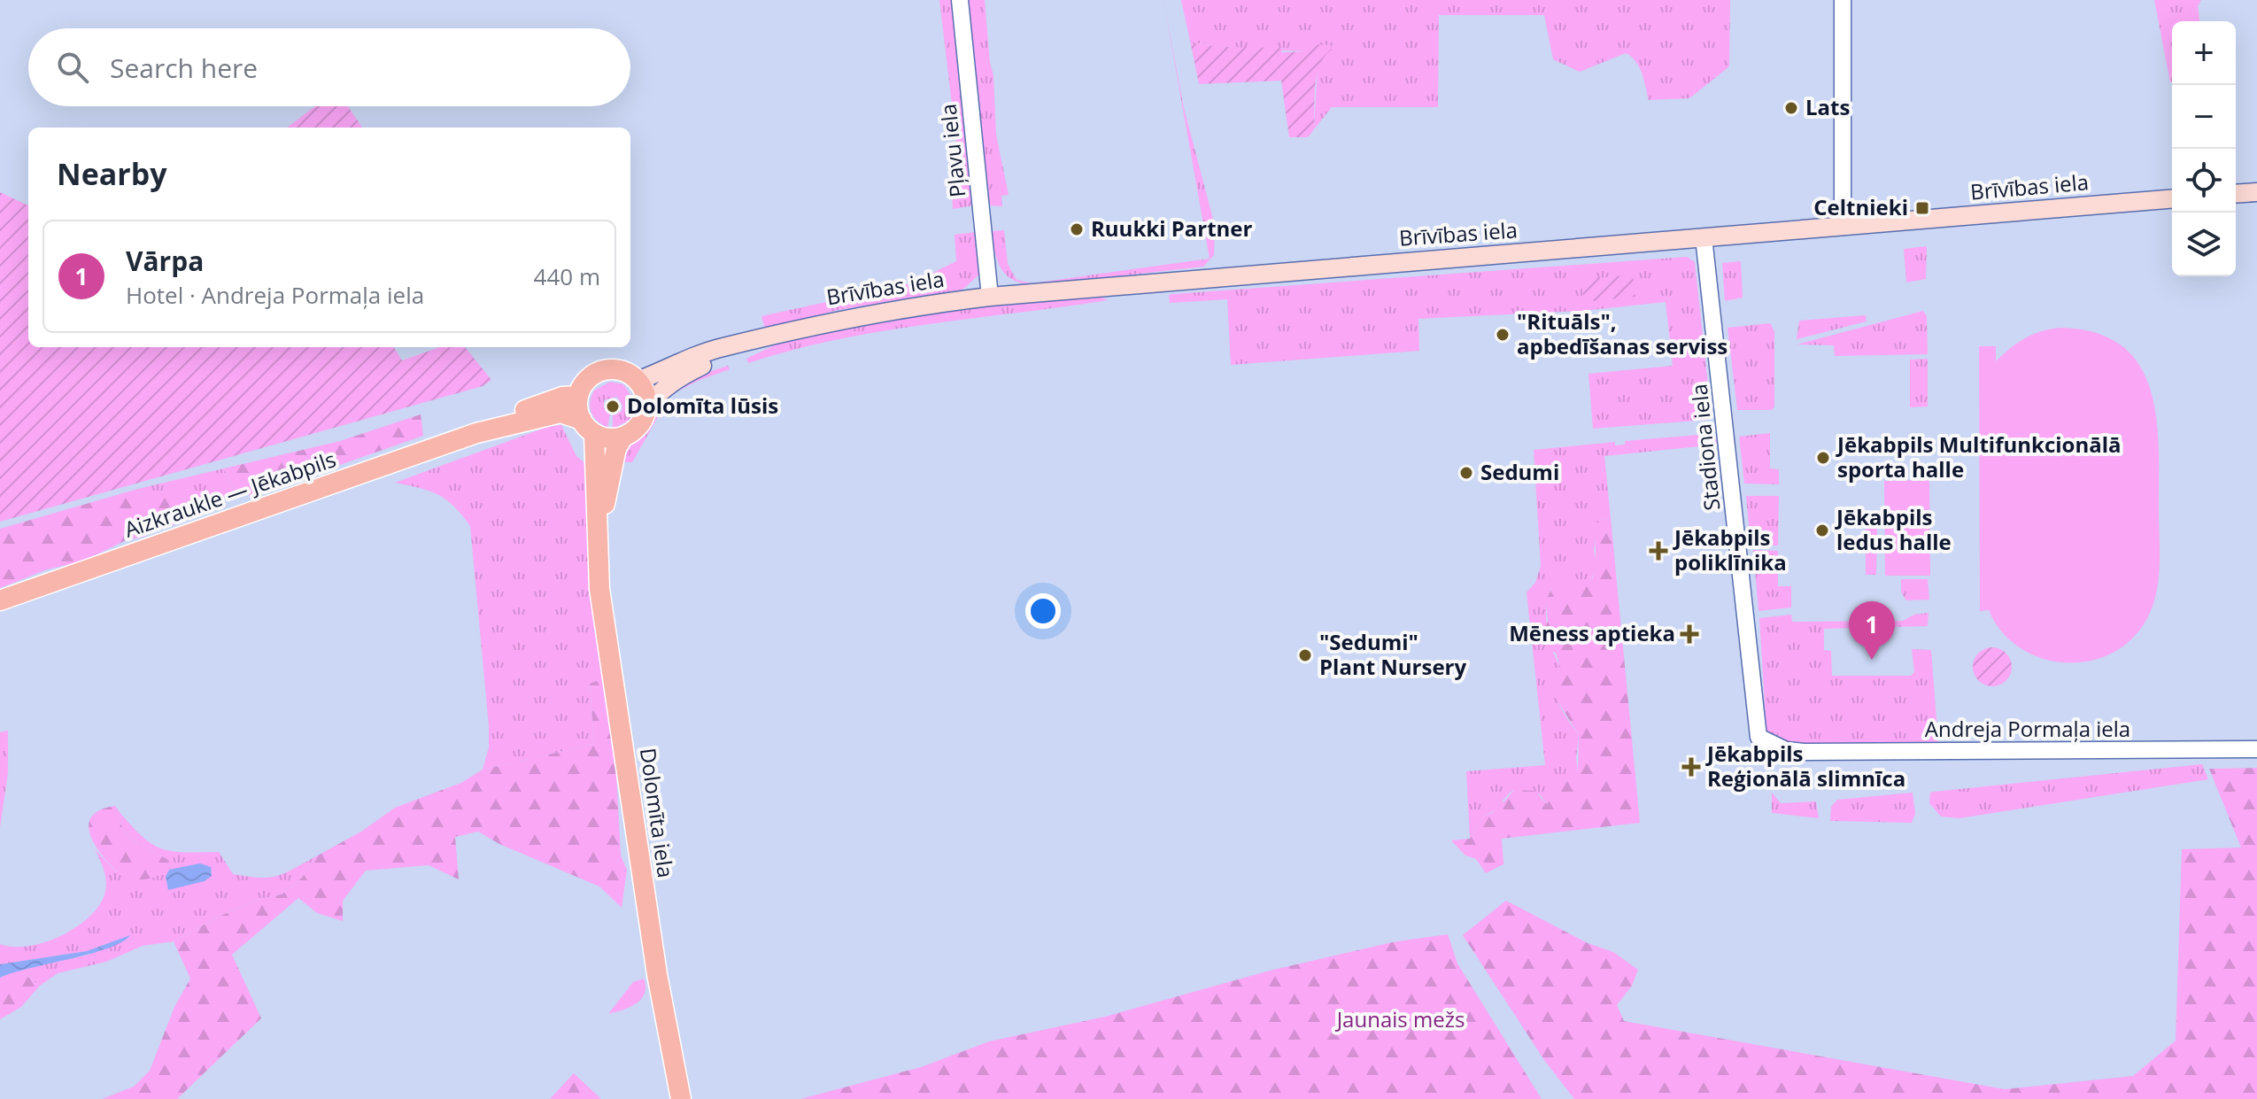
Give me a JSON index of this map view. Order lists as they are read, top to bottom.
{
  "streets": {
    "main road": ["Brīvības iela", "Aizkraukle — Jēkabpils", "Dolomīta iela"],
    "street": ["Pļavu iela", "Stadiona iela", "Andreja Pormaļa iela"]
  },
  "crossings": [
    ["Pļavu iela", "Brīvības iela"],
    ["Brīvības iela", "Stadiona iela"],
    ["Brīvības iela", "Aizkraukle — Jēkabpils"],
    ["Brīvības iela", "Dolomīta iela"],
    ["Stadiona iela", "Andreja Pormaļa iela"],
    ["Aizkraukle — Jēkabpils", "Dolomīta iela"]
  ],
  "parks": ["Jaunais mežs"],
  "places": {
    "other": [
      "Lats",
      "Ruukki Partner",
      "\"Rituāls\", apbedīšanas serviss",
      "Dolomīta lūsis",
      "Jēkabpils Multifunkcionālā sporta halle",
      "Sedumi",
      "Jēkabpils ledus halle",
      "\"Sedumi\" Plant Nursery"
    ],
    "transit": ["Celtnieki"],
    "health": ["Jēkabpils poliklīnika", "Mēness aptieka", "Jēkabpils Reģionālā slimnīca"]
  },
  "page": {
    "map_buttons": ["+", "−"],
    "search": "Search here",
    "heading": "Nearby",
    "list": [
      {
        "mark": "1",
        "name": "Vārpa",
        "note": "Hotel · Andreja Pormaļa iela",
        "value": "440 m"
      }
    ],
    "pins": "1"
  }
}
